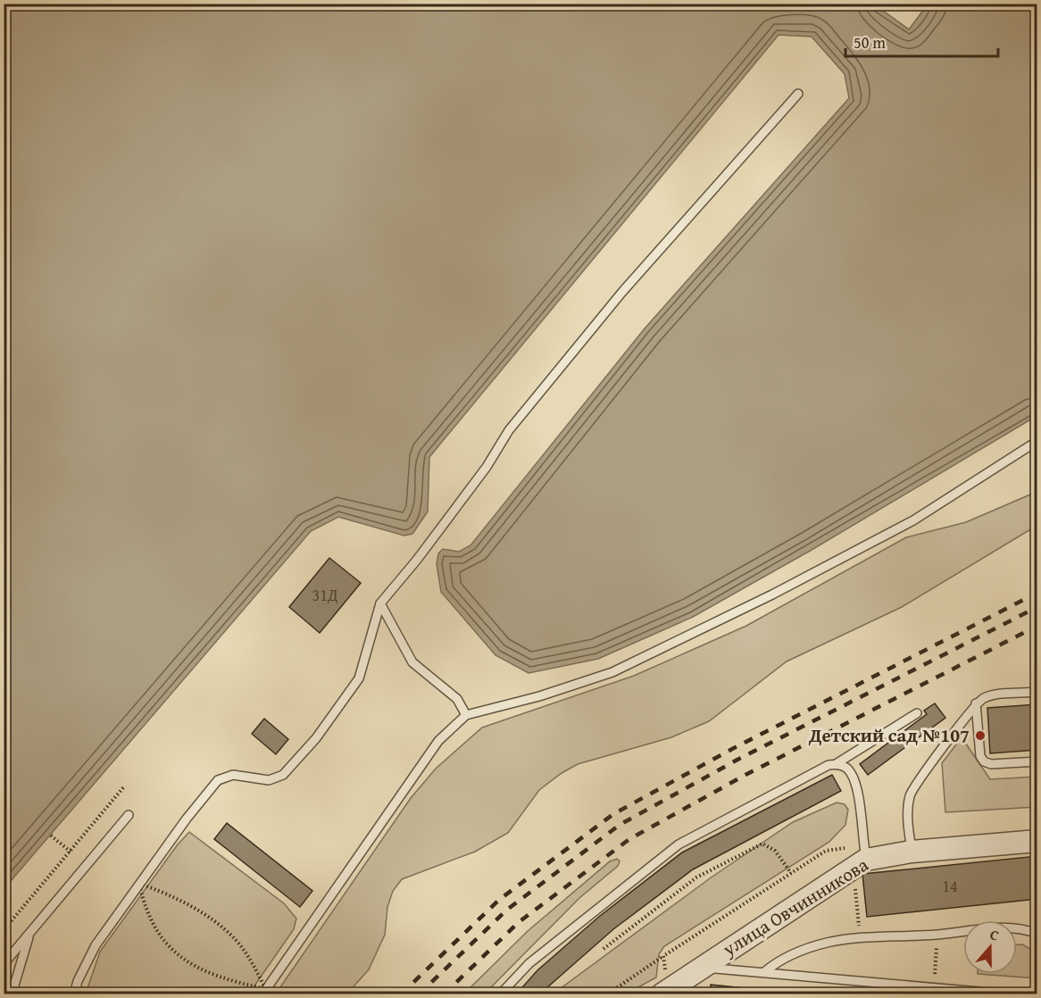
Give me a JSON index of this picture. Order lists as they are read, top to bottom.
{
  "streets": {
    "street": ["улица Овчинникова"]
  },
  "places": ["Детский сад №107"],
  "house_numbers": ["31Д", "14"],
  "scale_bar": "50 m",
  "north": "top"
}
